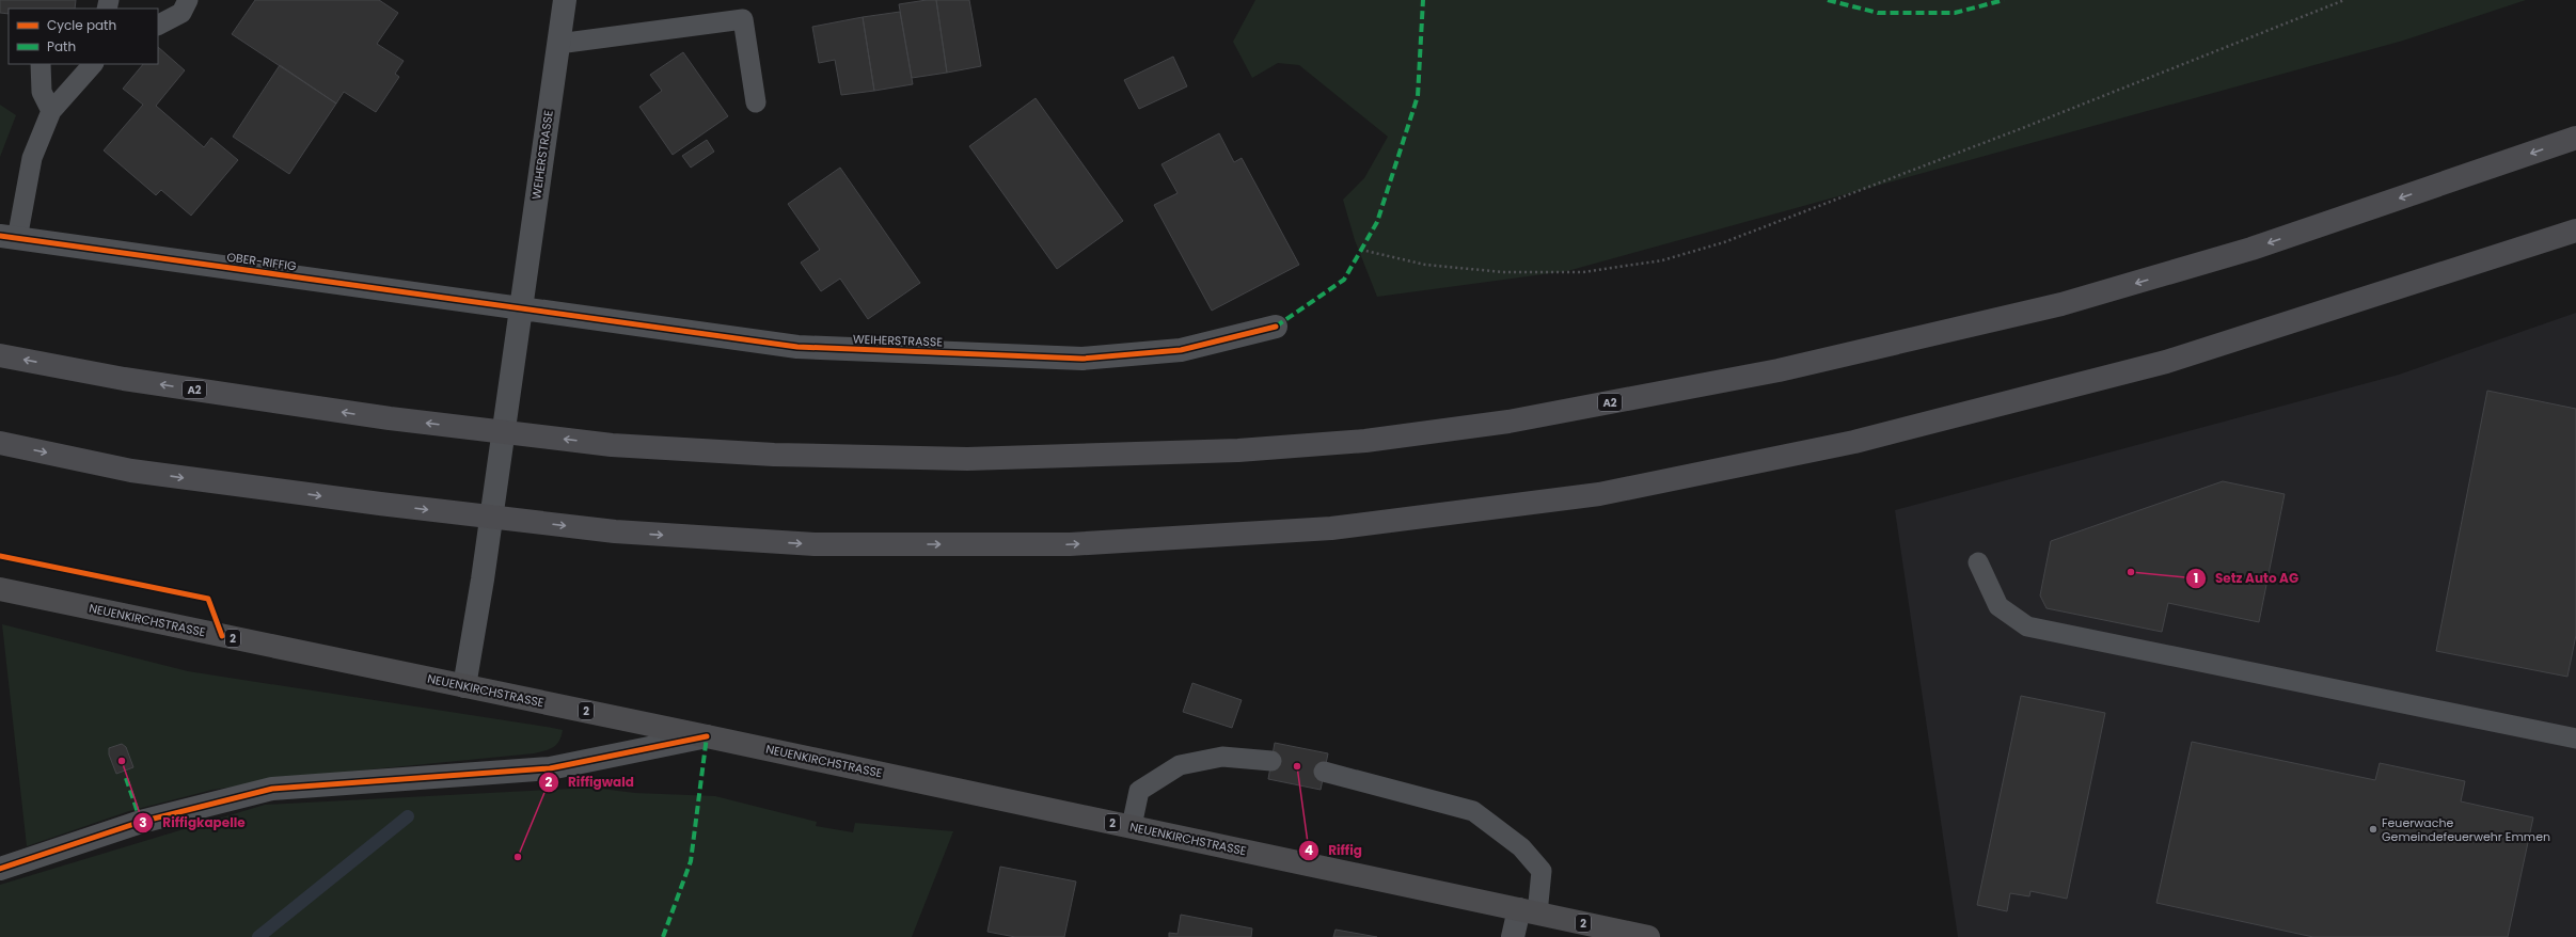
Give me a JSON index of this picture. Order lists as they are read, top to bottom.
{
  "streets": {
    "highway": ["A2"],
    "main road": ["NEUENKIRCHSTRASSE", "2"],
    "street": ["WEIHERSTRASSE", "OBER-RIFFIG"]
  },
  "crossings": [
    ["WEIHERSTRASSE", "OBER-RIFFIG"],
    ["WEIHERSTRASSE", "NEUENKIRCHSTRASSE"]
  ],
  "places": [
    "Setz Auto AG",
    "Riffigkapelle",
    "Riffig",
    "Feuerwache Gemeindefeuerwehr Emmen",
    "Riffigwald"
  ],
  "legend": ["Cycle path", "Path"]
}
